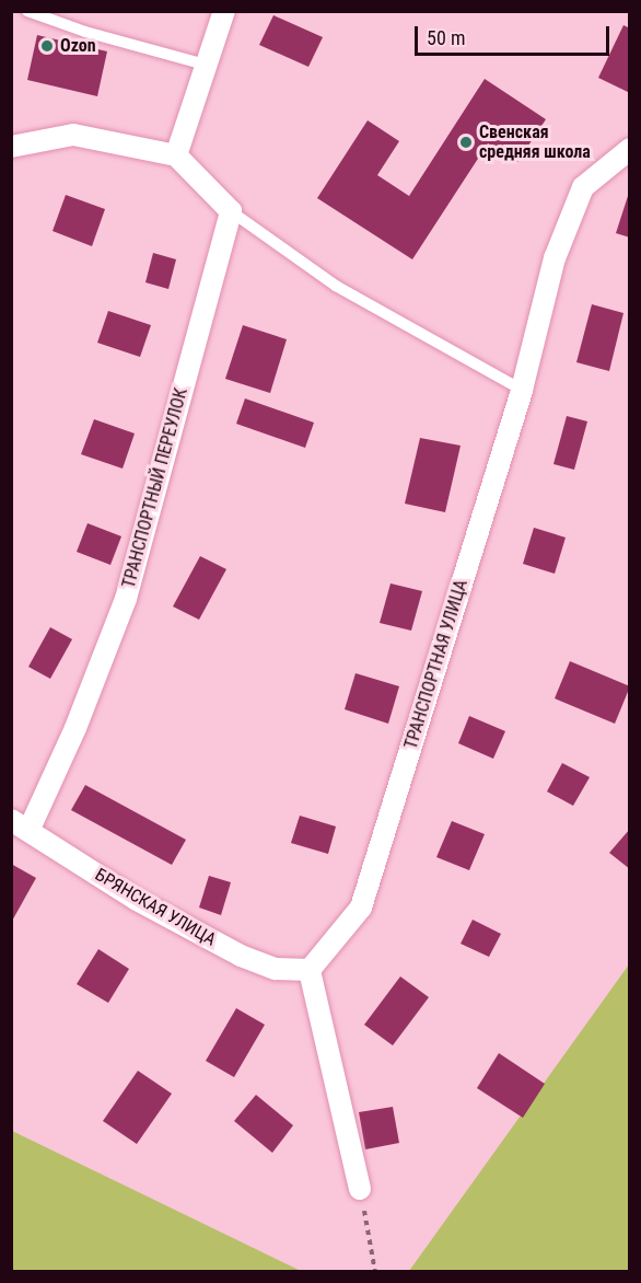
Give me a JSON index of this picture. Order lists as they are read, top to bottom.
{
  "streets": {
    "street": ["ТРАНСПОРТНЫЙ ПЕРЕУЛОК", "ТРАНСПОРТНАЯ УЛИЦА", "БРЯНСКАЯ УЛИЦА"]
  },
  "crossings": [
    ["ТРАНСПОРТНЫЙ ПЕРЕУЛОК", "БРЯНСКАЯ УЛИЦА"],
    ["ТРАНСПОРТНАЯ УЛИЦА", "БРЯНСКАЯ УЛИЦА"]
  ],
  "places": ["Ozon", "Свенская средняя школа"],
  "scale_bar": "50 m"
}
